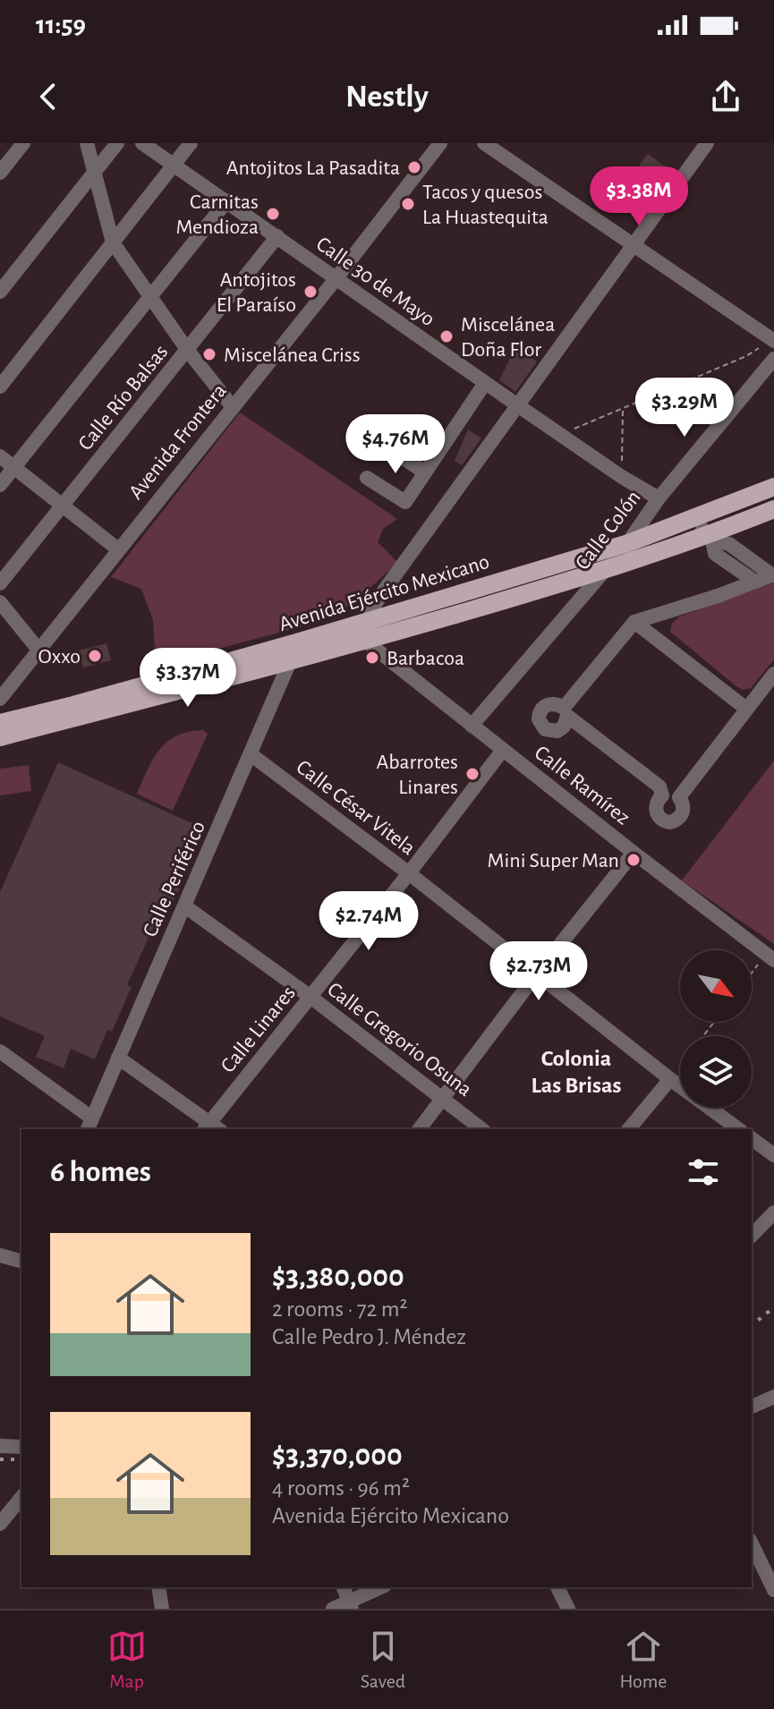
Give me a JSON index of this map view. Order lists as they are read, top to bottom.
{
  "streets": {
    "main road": ["Avenida Ejército Mexicano"],
    "street": [
      "Calle 30 de Mayo",
      "Calle Río Balsas",
      "Avenida Frontera",
      "Calle Colón",
      "Calle Ramírez",
      "Calle César Vitela",
      "Calle Periférico",
      "Calle Linares",
      "Calle Gregorio Osuna"
    ]
  },
  "crossings": [
    ["Calle 30 de Mayo", "Calle Río Balsas"],
    ["Calle 30 de Mayo", "Avenida Frontera"],
    ["Calle 30 de Mayo", "Calle Colón"],
    ["Calle Colón", "Avenida Ejército Mexicano"],
    ["Calle Colón", "Calle Ramírez"],
    ["Avenida Ejército Mexicano", "Calle Ramírez"],
    ["Avenida Ejército Mexicano", "Calle Periférico"],
    ["Calle Ramírez", "Calle Linares"],
    ["Calle César Vitela", "Calle Periférico"],
    ["Calle César Vitela", "Calle Linares"],
    ["Calle Periférico", "Calle Gregorio Osuna"],
    ["Calle Linares", "Calle Gregorio Osuna"]
  ],
  "districts": ["Colonia Las Brisas"],
  "places": [
    "Antojitos La Pasadita",
    "Tacos y quesos La Huastequita",
    "Carnitas Mendioza",
    "Antojitos El Paraíso",
    "Miscelánea Doña Flor",
    "Miscelánea Criss",
    "Oxxo",
    "Barbacoa",
    "Abarrotes Linares",
    "Mini Super Man"
  ],
  "north": "bottom right",
  "page": {
    "status": "11:59",
    "header": "Nestly",
    "price": [
      "$3.38M",
      "$3.29M",
      "$4.76M",
      "$3.37M",
      "$2.74M",
      "$2.73M"
    ],
    "heading": "6 homes",
    "list": [
      {
        "name": "$3,380,000",
        "note": "2 rooms · 72 m² · Calle Pedro J. Méndez"
      },
      {
        "name": "$3,370,000",
        "note": "4 rooms · 96 m² · Avenida Ejército Mexicano"
      }
    ],
    "tabs": ["Map", "Saved", "Home"]
  }
}
